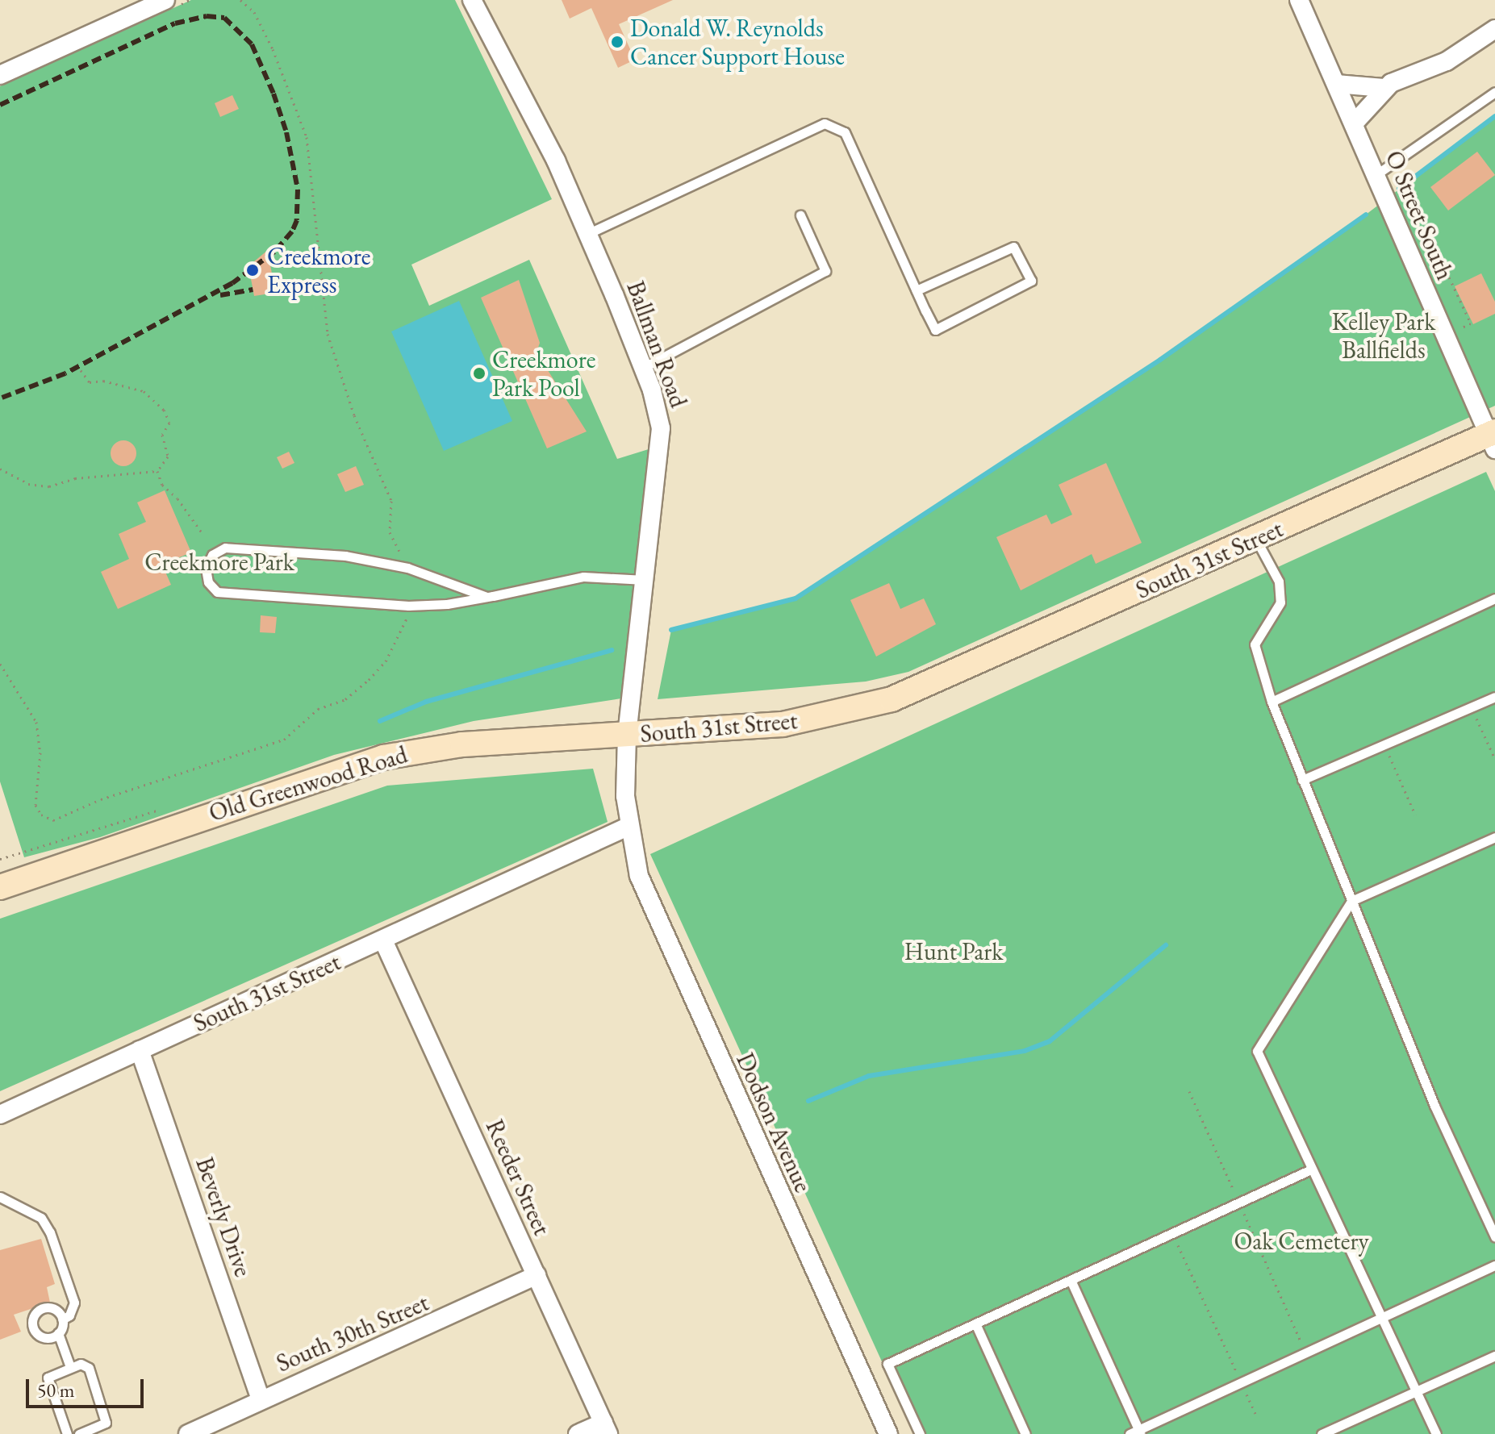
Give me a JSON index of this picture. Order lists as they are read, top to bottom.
{
  "streets": {
    "main road": ["South 31st Street", "Old Greenwood Road"],
    "street": [
      "O Street South",
      "Ballman Road",
      "Dodson Avenue",
      "Reeder Street",
      "Beverly Drive",
      "South 30th Street"
    ]
  },
  "crossings": [
    ["O Street South", "South 31st Street"],
    ["Ballman Road", "South 31st Street"],
    ["Ballman Road", "Old Greenwood Road"],
    ["South 31st Street", "Old Greenwood Road"],
    ["South 31st Street", "Dodson Avenue"],
    ["South 31st Street", "Reeder Street"],
    ["South 31st Street", "Beverly Drive"],
    ["Reeder Street", "South 30th Street"],
    ["Beverly Drive", "South 30th Street"]
  ],
  "parks": [
    "Kelley Park Ballfields",
    "Creekmore Park",
    "Hunt Park",
    "Oak Cemetery"
  ],
  "places": ["Donald W. Reynolds Cancer Support House", "Creekmore Express", "Creekmore Park Pool"],
  "scale_bar": "50 m"
}
